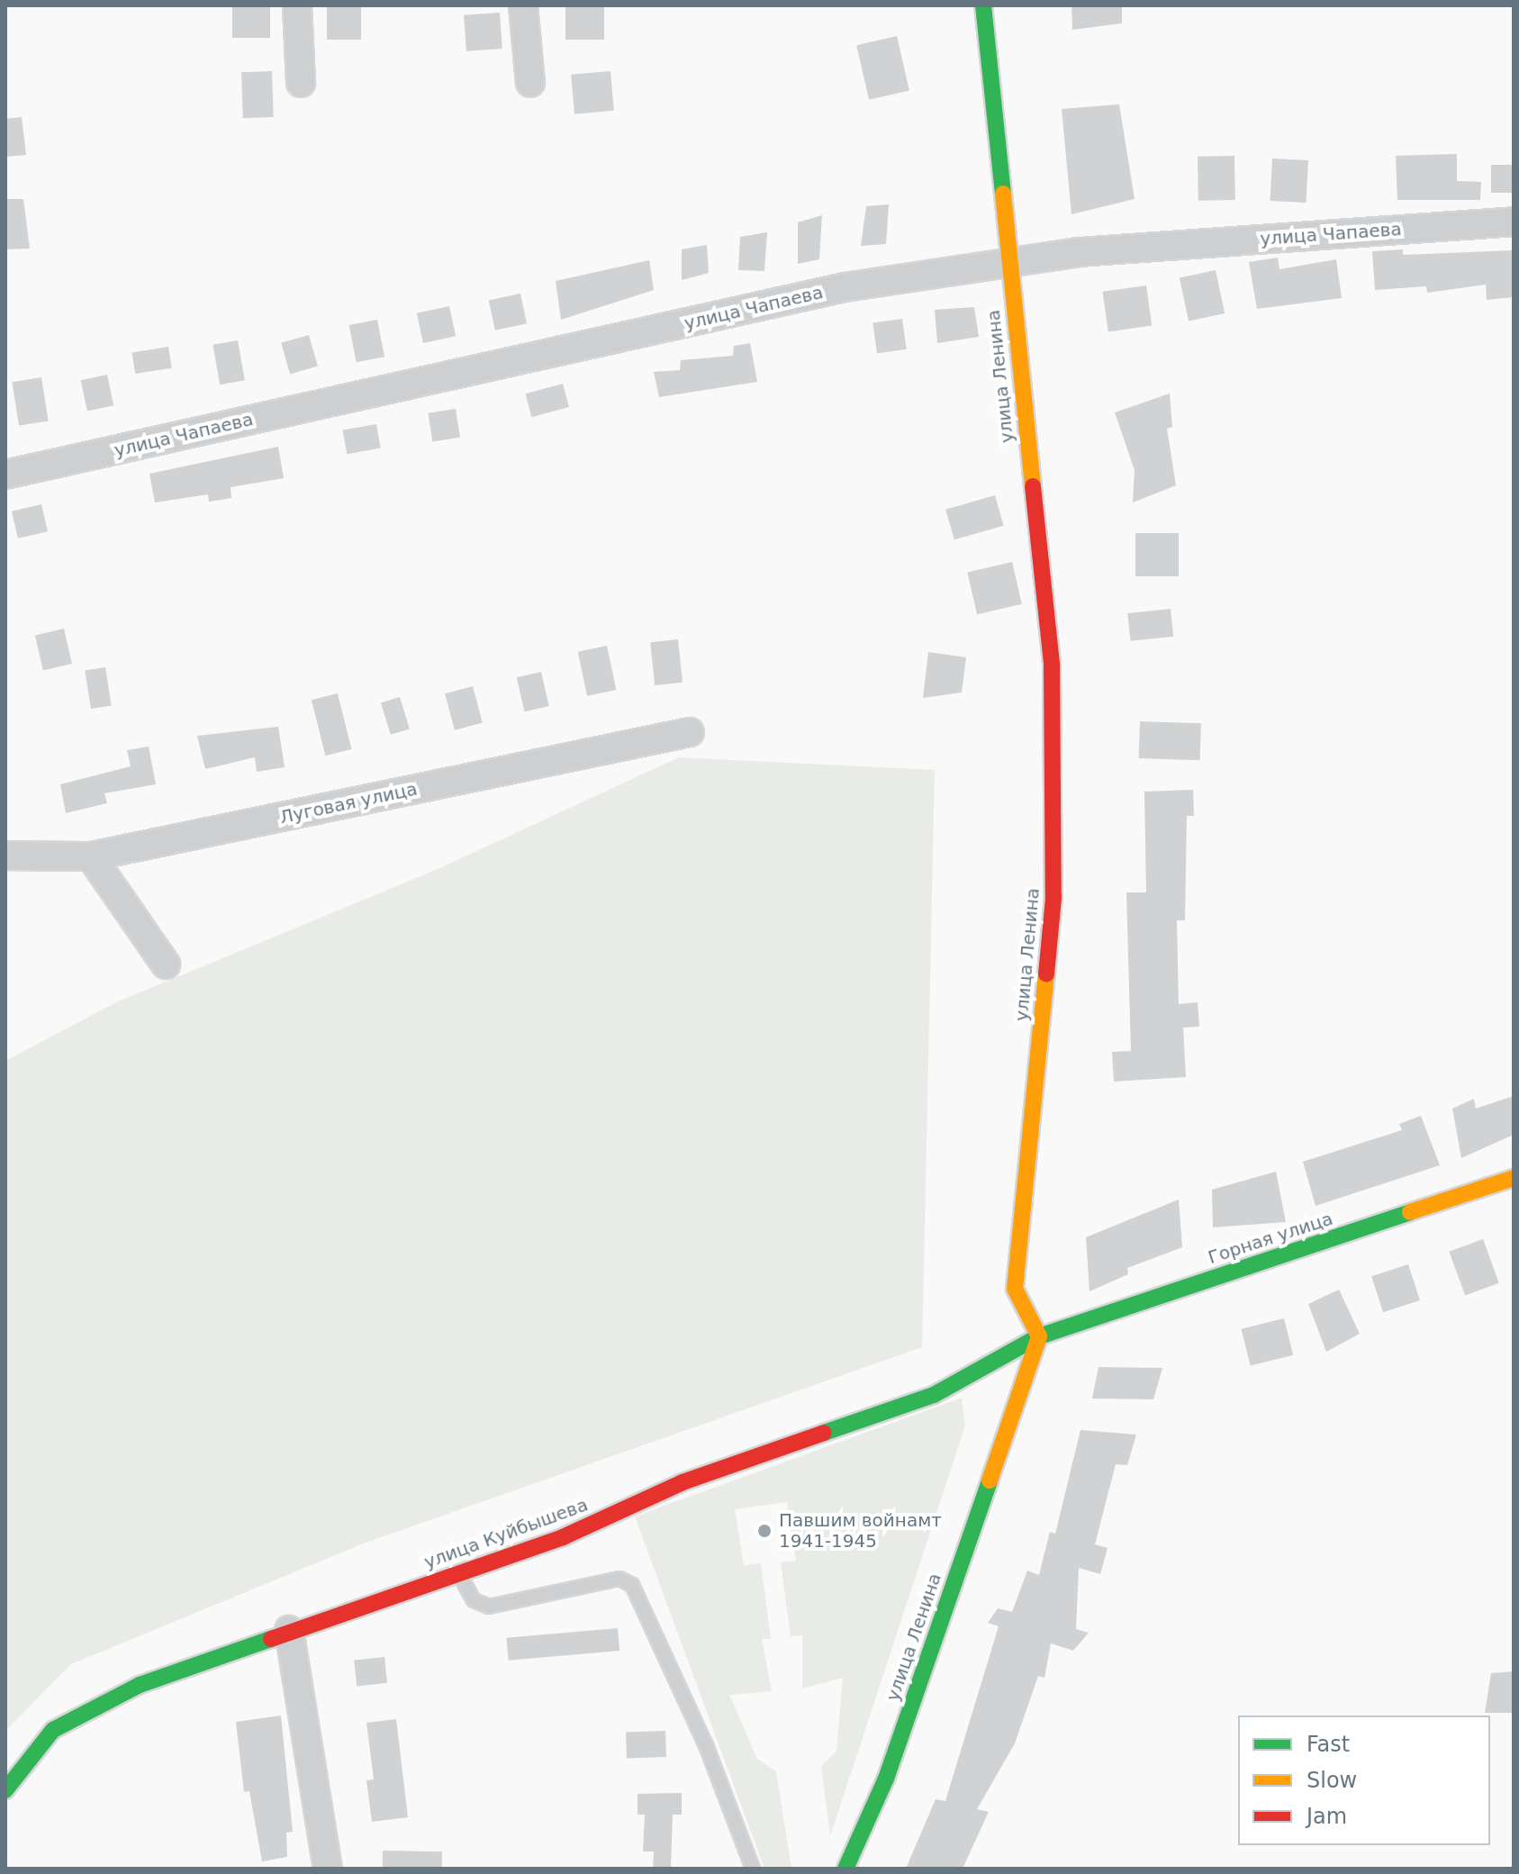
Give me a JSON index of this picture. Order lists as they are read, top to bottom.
{
  "streets": {
    "street": [
      "улица Чапаева",
      "улица Ленина",
      "Луговая улица",
      "Горная улица",
      "улица Куйбышева"
    ]
  },
  "crossings": [
    ["улица Чапаева", "улица Ленина"],
    ["улица Ленина", "Горная улица"],
    ["улица Ленина", "улица Куйбышева"],
    ["Горная улица", "улица Куйбышева"]
  ],
  "places": ["Павшим войнамт 1941-1945"],
  "legend": ["Fast", "Slow", "Jam"]
}
